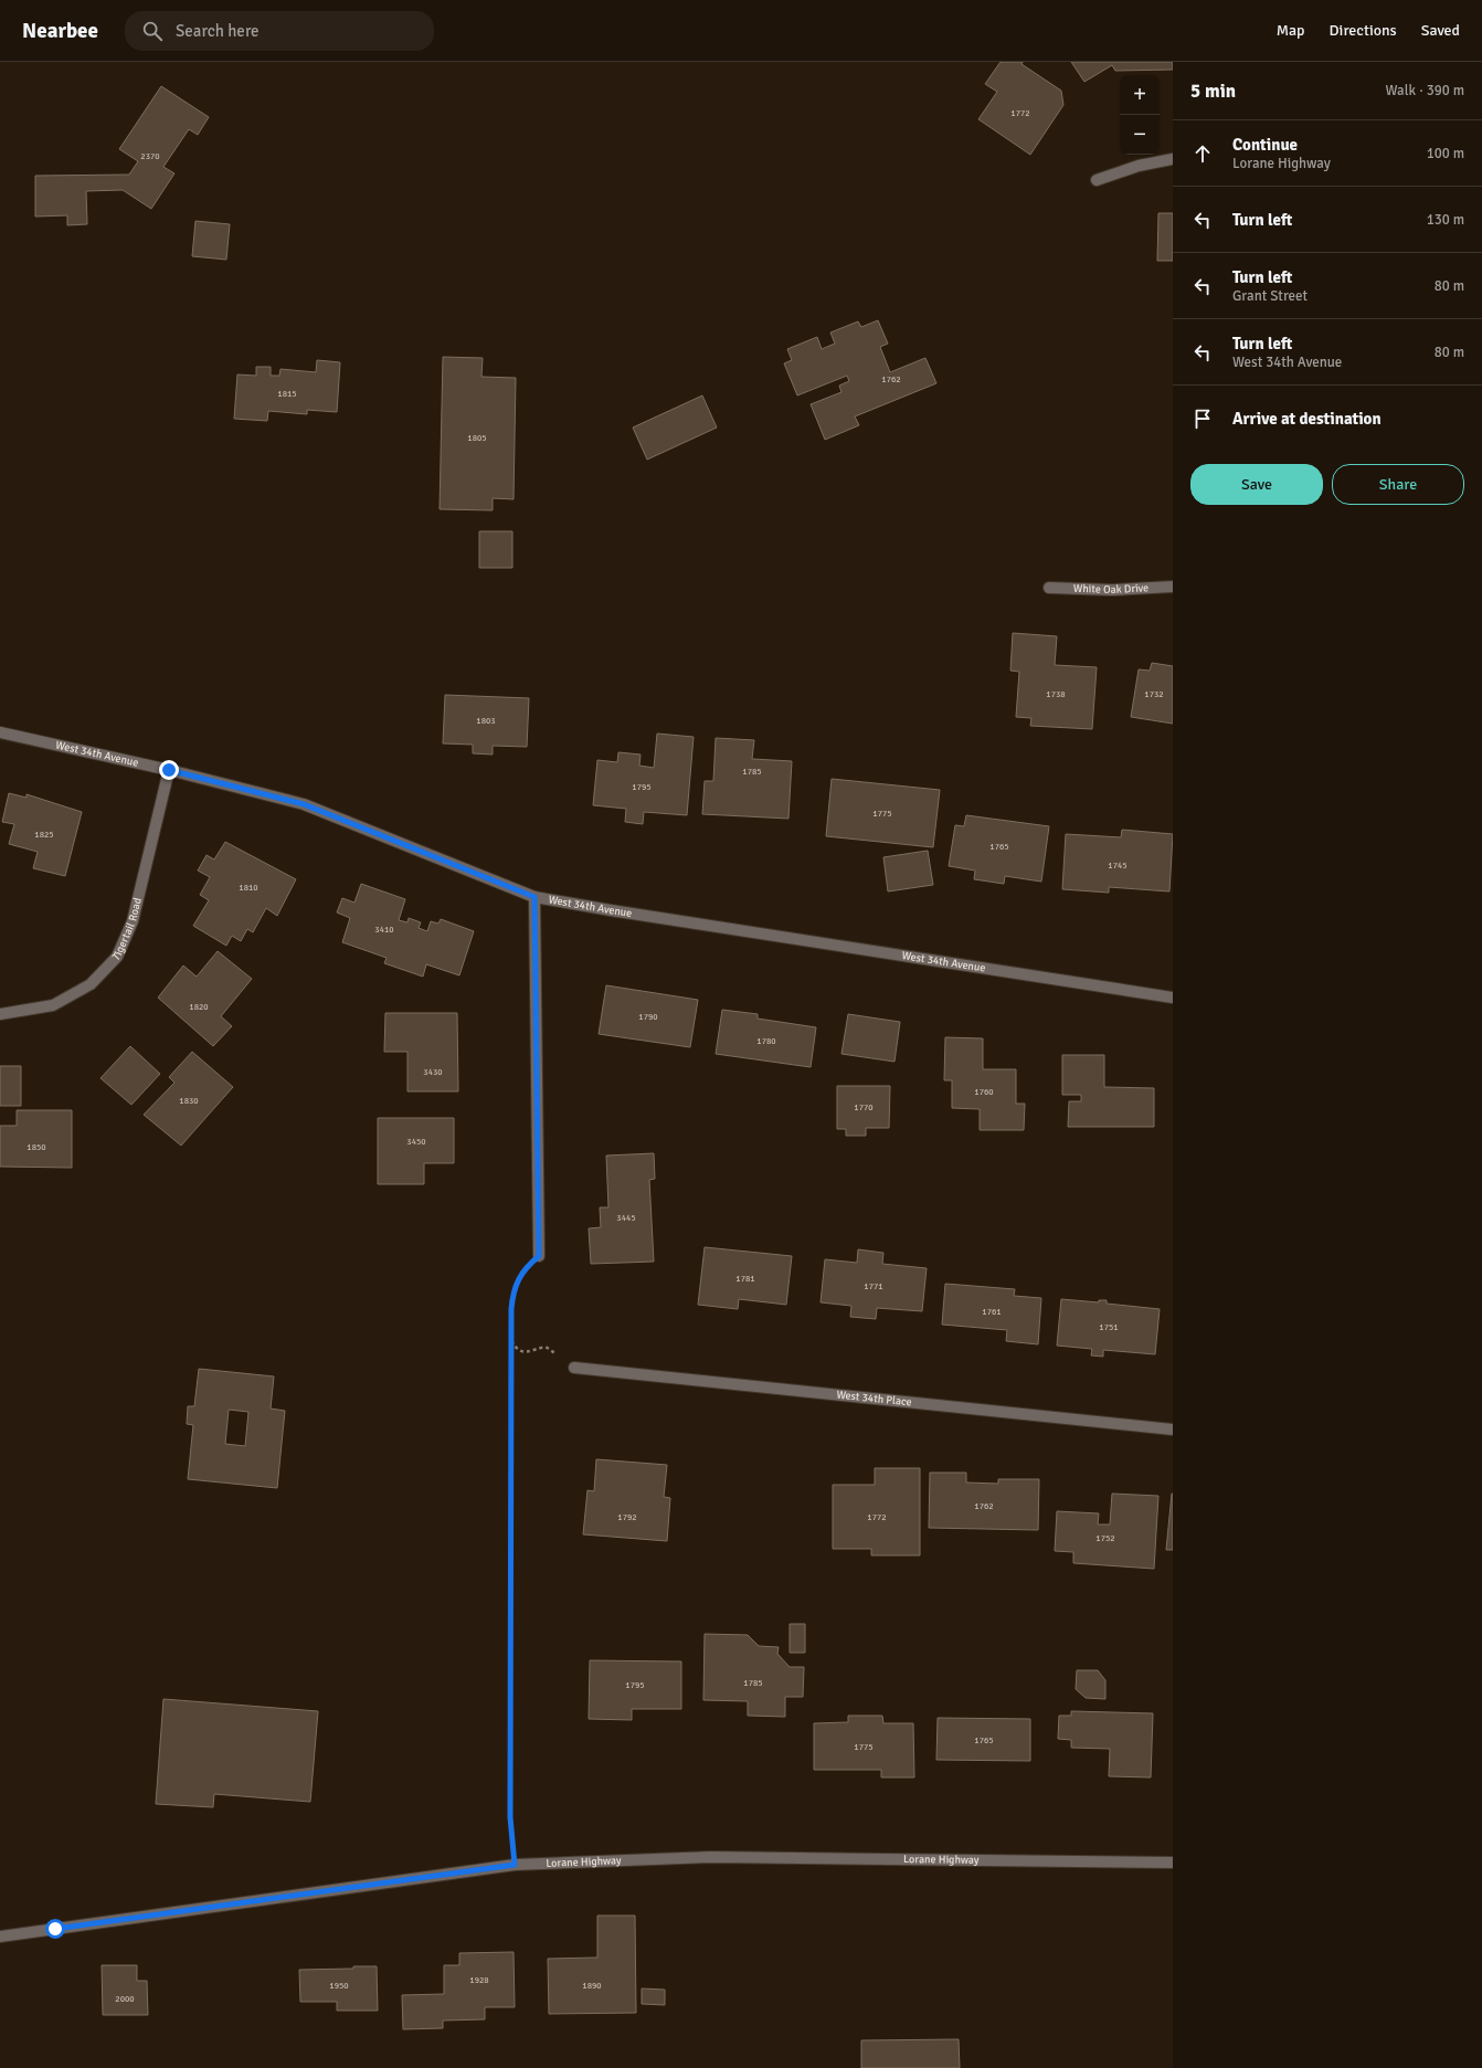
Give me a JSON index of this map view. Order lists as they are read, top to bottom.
{
  "streets": {
    "street": [
      "White Oak Drive",
      "West 34th Avenue",
      "Tigertail Road",
      "West 34th Place",
      "Lorane Highway"
    ]
  },
  "crossings": [
    ["West 34th Avenue", "Tigertail Road"]
  ],
  "house_numbers": [
    "1772",
    "2370",
    "1762",
    "1815",
    "1805",
    "1738",
    "1732",
    "1803",
    "1785",
    "1795",
    "1775",
    "1825",
    "1765",
    "1745",
    "1810",
    "3410",
    "1820",
    "1790",
    "1780",
    "3430",
    "1760",
    "1830",
    "1770",
    "3450",
    "1850",
    "3445",
    "1781",
    "1771",
    "1761",
    "1751",
    "1762",
    "1792",
    "1772",
    "1752",
    "1785",
    "1795",
    "1765",
    "1775",
    "1928",
    "1950",
    "1890",
    "2000"
  ],
  "page": {
    "header": "Nearbee",
    "search": "Search here",
    "nav": ["Map", "Directions", "Saved"],
    "heading": ["5 min", "Walk · 390 m"],
    "map_buttons": ["+", "−"],
    "list": [
      ["Continue", "Lorane Highway", "100 m"],
      ["Turn left", "130 m"],
      ["Turn left", "Grant Street", "80 m"],
      ["Turn left", "West 34th Avenue", "80 m"],
      "Arrive at destination"
    ],
    "buttons": ["Save", "Share"]
  }
}
